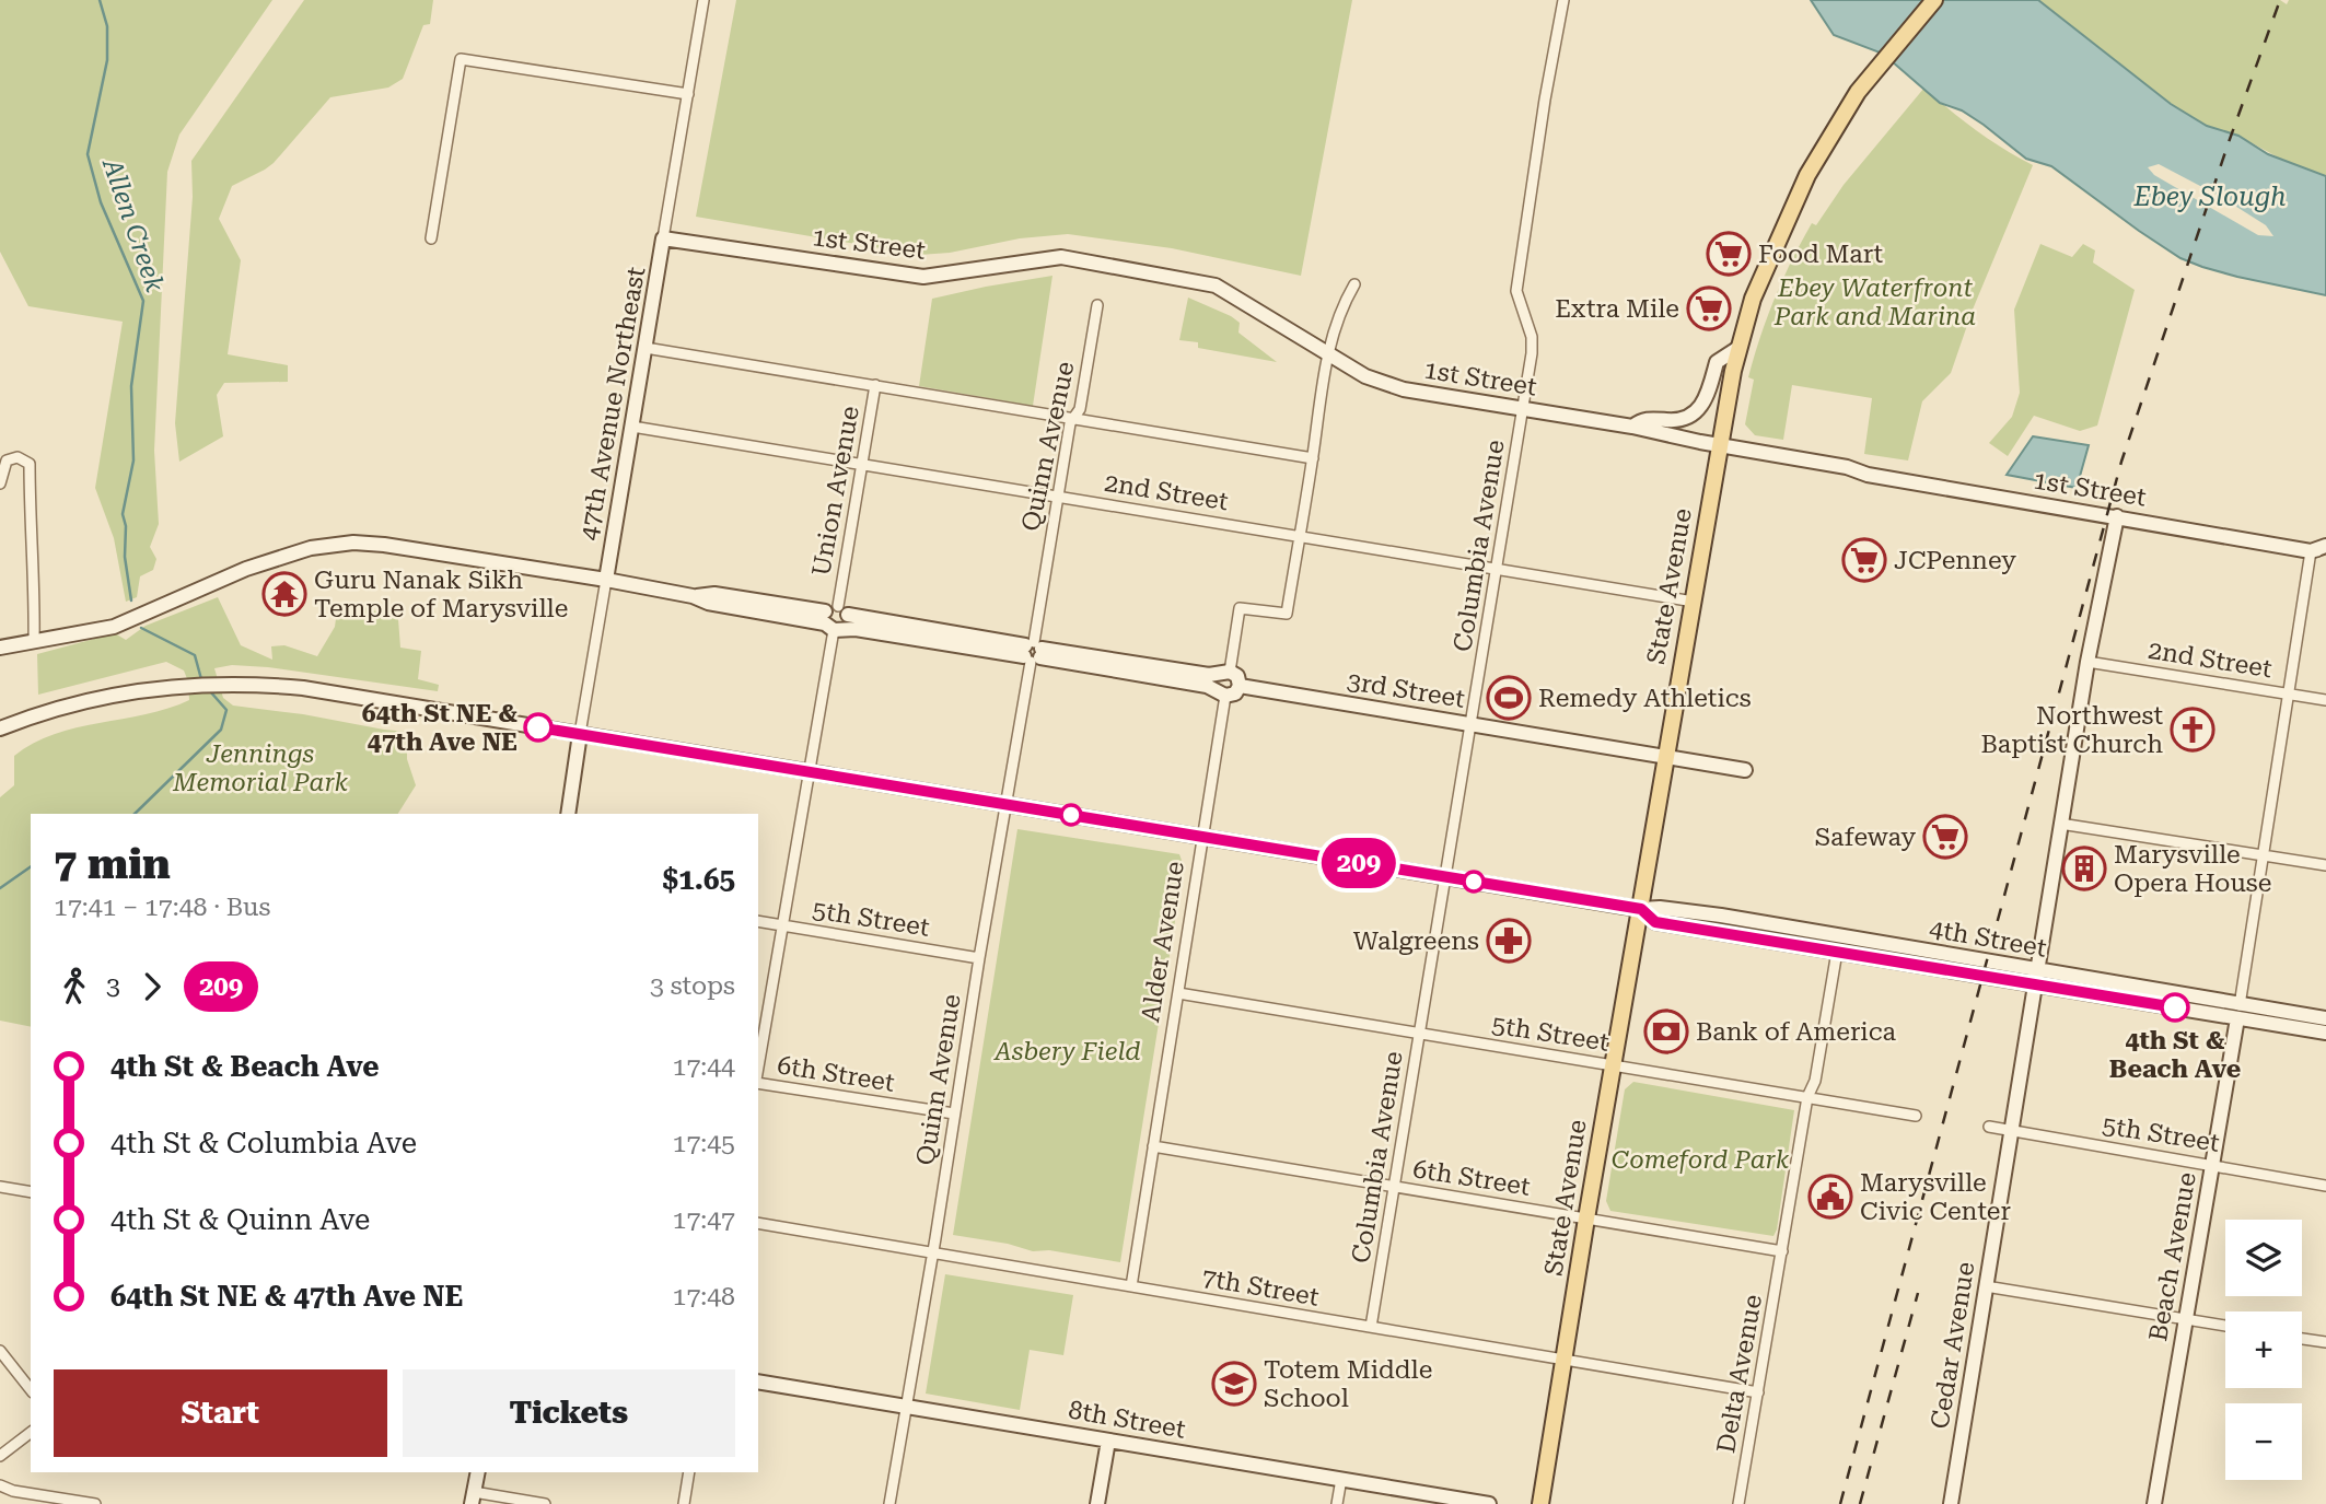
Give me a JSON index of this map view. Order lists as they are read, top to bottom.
{
  "streets": {
    "main road": ["State Avenue"],
    "street": [
      "1st Street",
      "47th Avenue Northeast",
      "Quinn Avenue",
      "Union Avenue",
      "2nd Street",
      "Columbia Avenue",
      "3rd Street",
      "5th Street",
      "4th Street",
      "Alder Avenue",
      "6th Street",
      "Beach Avenue",
      "7th Street",
      "Cedar Avenue",
      "Delta Avenue",
      "8th Street"
    ]
  },
  "crossings": [
    ["1st Street", "47th Avenue Northeast"],
    ["1st Street", "Columbia Avenue"],
    ["1st Street", "State Avenue"],
    ["1st Street", "Beach Avenue"],
    ["1st Street", "Cedar Avenue"],
    ["47th Avenue Northeast", "2nd Street"],
    ["47th Avenue Northeast", "4th Street"],
    ["Quinn Avenue", "2nd Street"],
    ["Quinn Avenue", "5th Street"],
    ["Quinn Avenue", "4th Street"],
    ["Quinn Avenue", "6th Street"],
    ["Quinn Avenue", "7th Street"],
    ["Quinn Avenue", "8th Street"],
    ["Union Avenue", "2nd Street"],
    ["Union Avenue", "5th Street"],
    ["Union Avenue", "4th Street"],
    ["2nd Street", "Columbia Avenue"],
    ["2nd Street", "State Avenue"],
    ["2nd Street", "Beach Avenue"],
    ["2nd Street", "Cedar Avenue"],
    ["Columbia Avenue", "3rd Street"],
    ["Columbia Avenue", "5th Street"],
    ["Columbia Avenue", "4th Street"],
    ["Columbia Avenue", "6th Street"],
    ["Columbia Avenue", "7th Street"],
    ["State Avenue", "3rd Street"],
    ["State Avenue", "5th Street"],
    ["State Avenue", "4th Street"],
    ["State Avenue", "6th Street"],
    ["State Avenue", "7th Street"],
    ["3rd Street", "Alder Avenue"],
    ["5th Street", "Alder Avenue"],
    ["5th Street", "Beach Avenue"],
    ["5th Street", "Cedar Avenue"],
    ["5th Street", "Delta Avenue"],
    ["4th Street", "Alder Avenue"],
    ["4th Street", "Beach Avenue"],
    ["4th Street", "Cedar Avenue"],
    ["Alder Avenue", "6th Street"],
    ["Alder Avenue", "7th Street"],
    ["6th Street", "Delta Avenue"],
    ["7th Street", "Delta Avenue"]
  ],
  "water": ["Ebey Slough", "Allen Creek"],
  "parks": [
    "Ebey Waterfront Park and Marina",
    "Jennings Memorial Park",
    "Asbery Field",
    "Comeford Park"
  ],
  "places": {
    "supermarket": [
      "Food Mart",
      "Extra Mile",
      "JCPenney",
      "Safeway"
    ],
    "temple": ["Guru Nanak Sikh Temple of Marysville"],
    "sports": ["Remedy Athletics"],
    "other": ["64th St NE & 47th Ave NE", "4th St & Beach Ave"],
    "church": ["Northwest Baptist Church"],
    "building": ["Marysville Opera House"],
    "pharmacy": ["Walgreens"],
    "bank": ["Bank of America"],
    "public building": ["Marysville Civic Center"],
    "school or university": ["Totem Middle School"]
  },
  "lines": ["bus line 209"],
  "page": {
    "on_map": "209",
    "heading": ["7 min", "17:41 – 17:48 · Bus", "$1.65"],
    "legs": ["3", "209", "3 stops"],
    "list": [
      {
        "name": "4th St & Beach Ave",
        "value": "17:44"
      },
      {
        "name": "4th St & Columbia Ave",
        "value": "17:45"
      },
      {
        "name": "4th St & Quinn Ave",
        "value": "17:47"
      },
      {
        "name": "64th St NE & 47th Ave NE",
        "value": "17:48"
      }
    ],
    "map_buttons": ["+", "−"],
    "buttons": ["Start", "Tickets"]
  }
}
